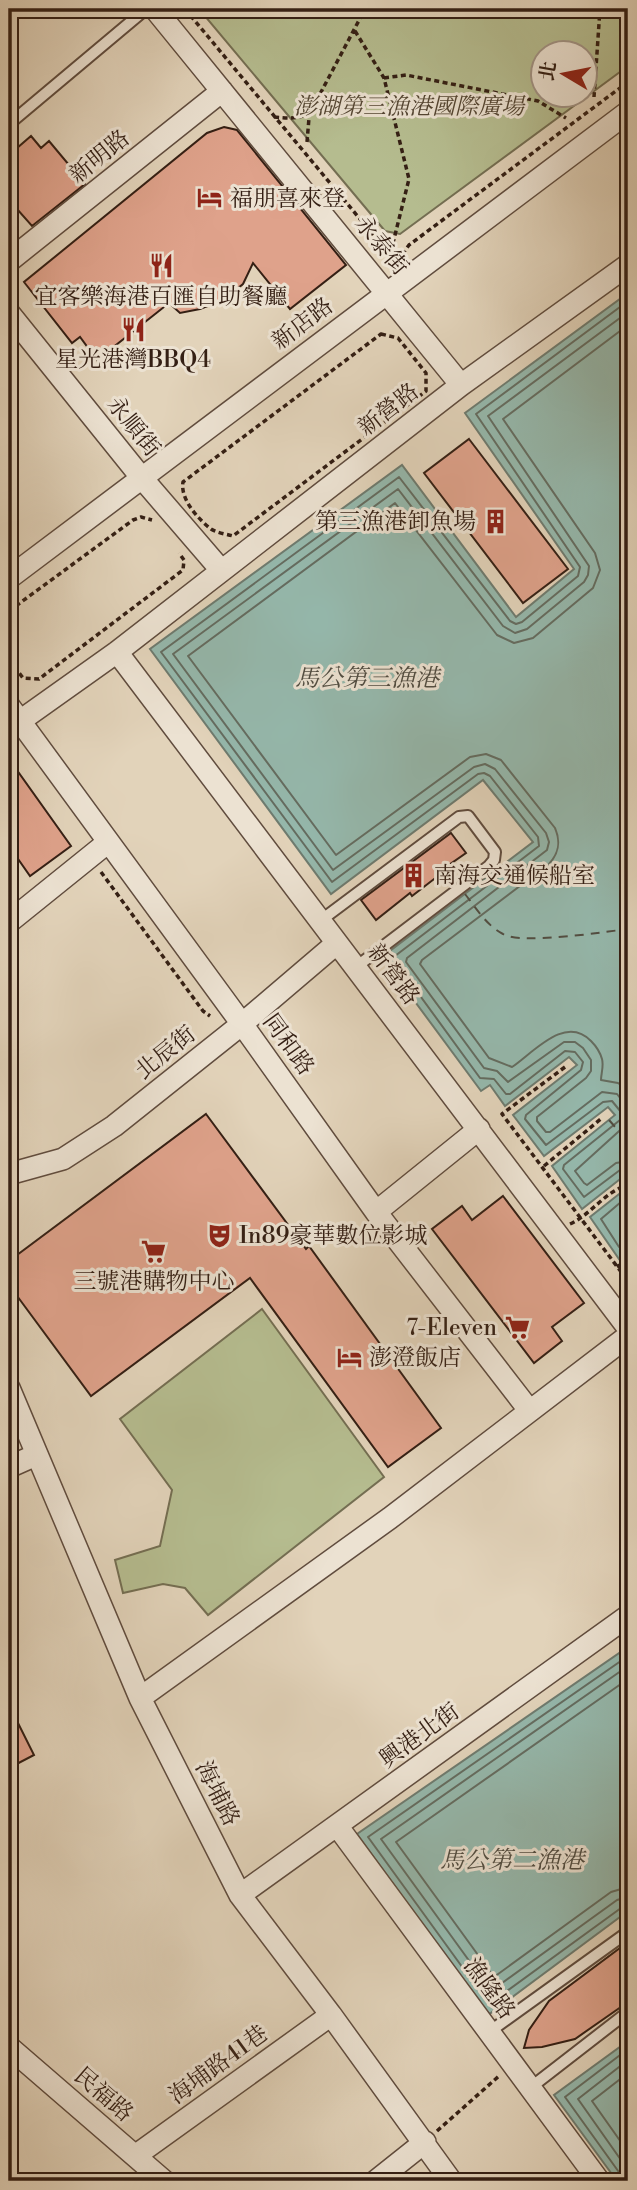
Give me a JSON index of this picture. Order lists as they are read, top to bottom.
{
  "streets": {
    "street": [
      "新明路",
      "永泰街",
      "新店路",
      "新營路",
      "永順街",
      "同和路",
      "北辰街",
      "興港北街",
      "海埔路",
      "漁隆路",
      "海埔路41巷",
      "民福路"
    ]
  },
  "crossings": [
    ["新明路", "永泰街"],
    ["永泰街", "新店路"],
    ["永泰街", "新營路"],
    ["新店路", "永順街"],
    ["新營路", "永順街"],
    ["新營路", "同和路"],
    ["新營路", "北辰街"],
    ["同和路", "北辰街"],
    ["興港北街", "海埔路"],
    ["興港北街", "漁隆路"],
    ["海埔路", "海埔路41巷"],
    ["海埔路41巷", "民福路"]
  ],
  "water": ["馬公第三漁港", "馬公第二漁港"],
  "parks": ["澎湖第三漁港國際廣場"],
  "places": {
    "hotel": ["福朋喜來登", "澎澄飯店"],
    "restaurant": ["宜客樂海港百匯自助餐廳", "星光港灣BBQ4"],
    "building": ["第三漁港卸魚場", "南海交通候船室"],
    "theatre": ["In89豪華數位影城"],
    "supermarket": ["三號港購物中心", "7-Eleven"]
  },
  "north": "left"
}
